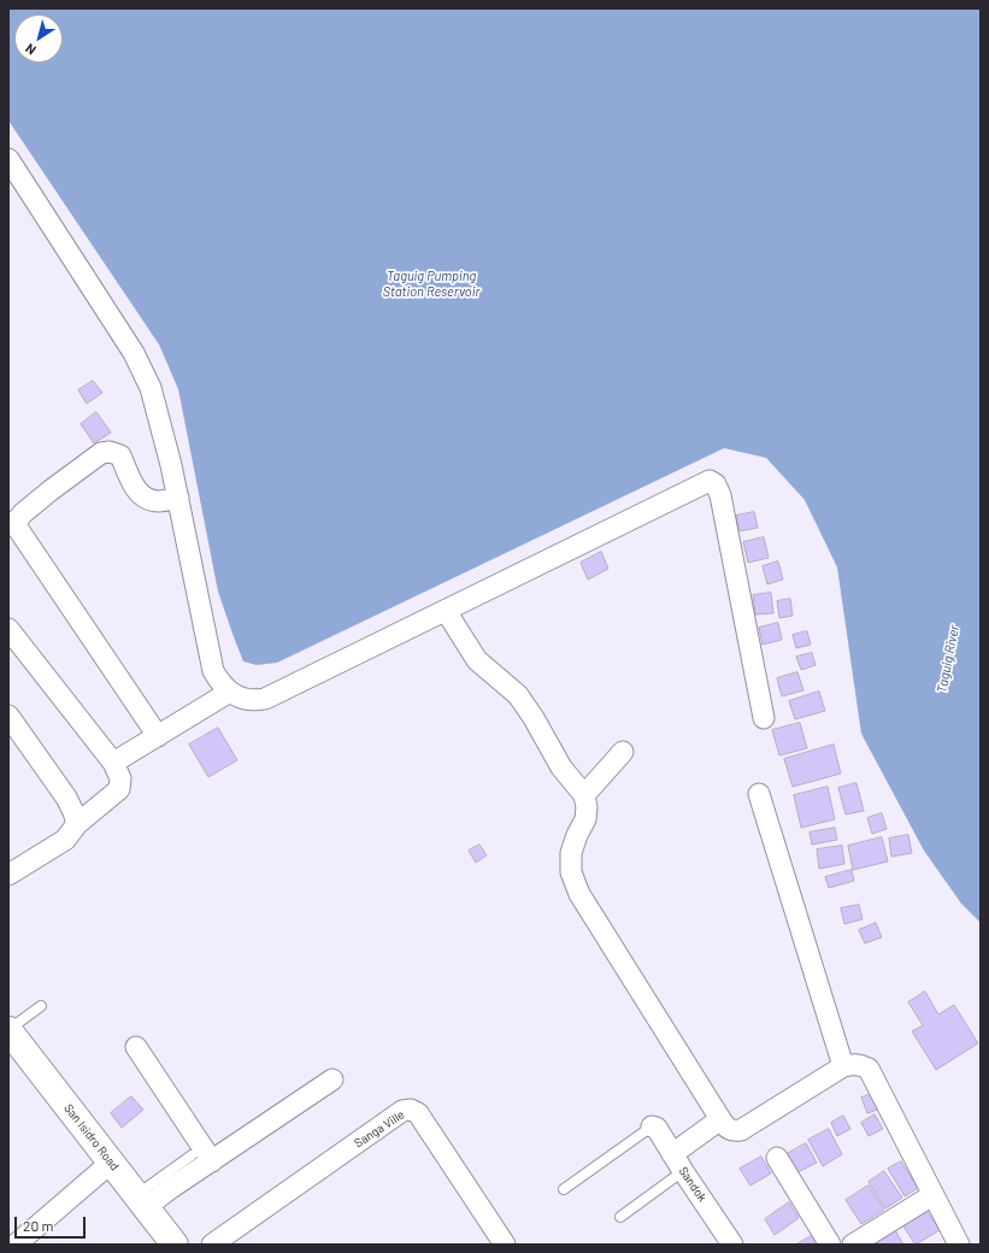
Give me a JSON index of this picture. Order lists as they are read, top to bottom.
{
  "streets": {
    "street": ["Sanga Ville", "San Isidro Road", "Sandok"]
  },
  "water": ["Taguig Pumping Station Reservoir", "Taguig River"],
  "scale_bar": "20 m",
  "north": "bottom left"
}
